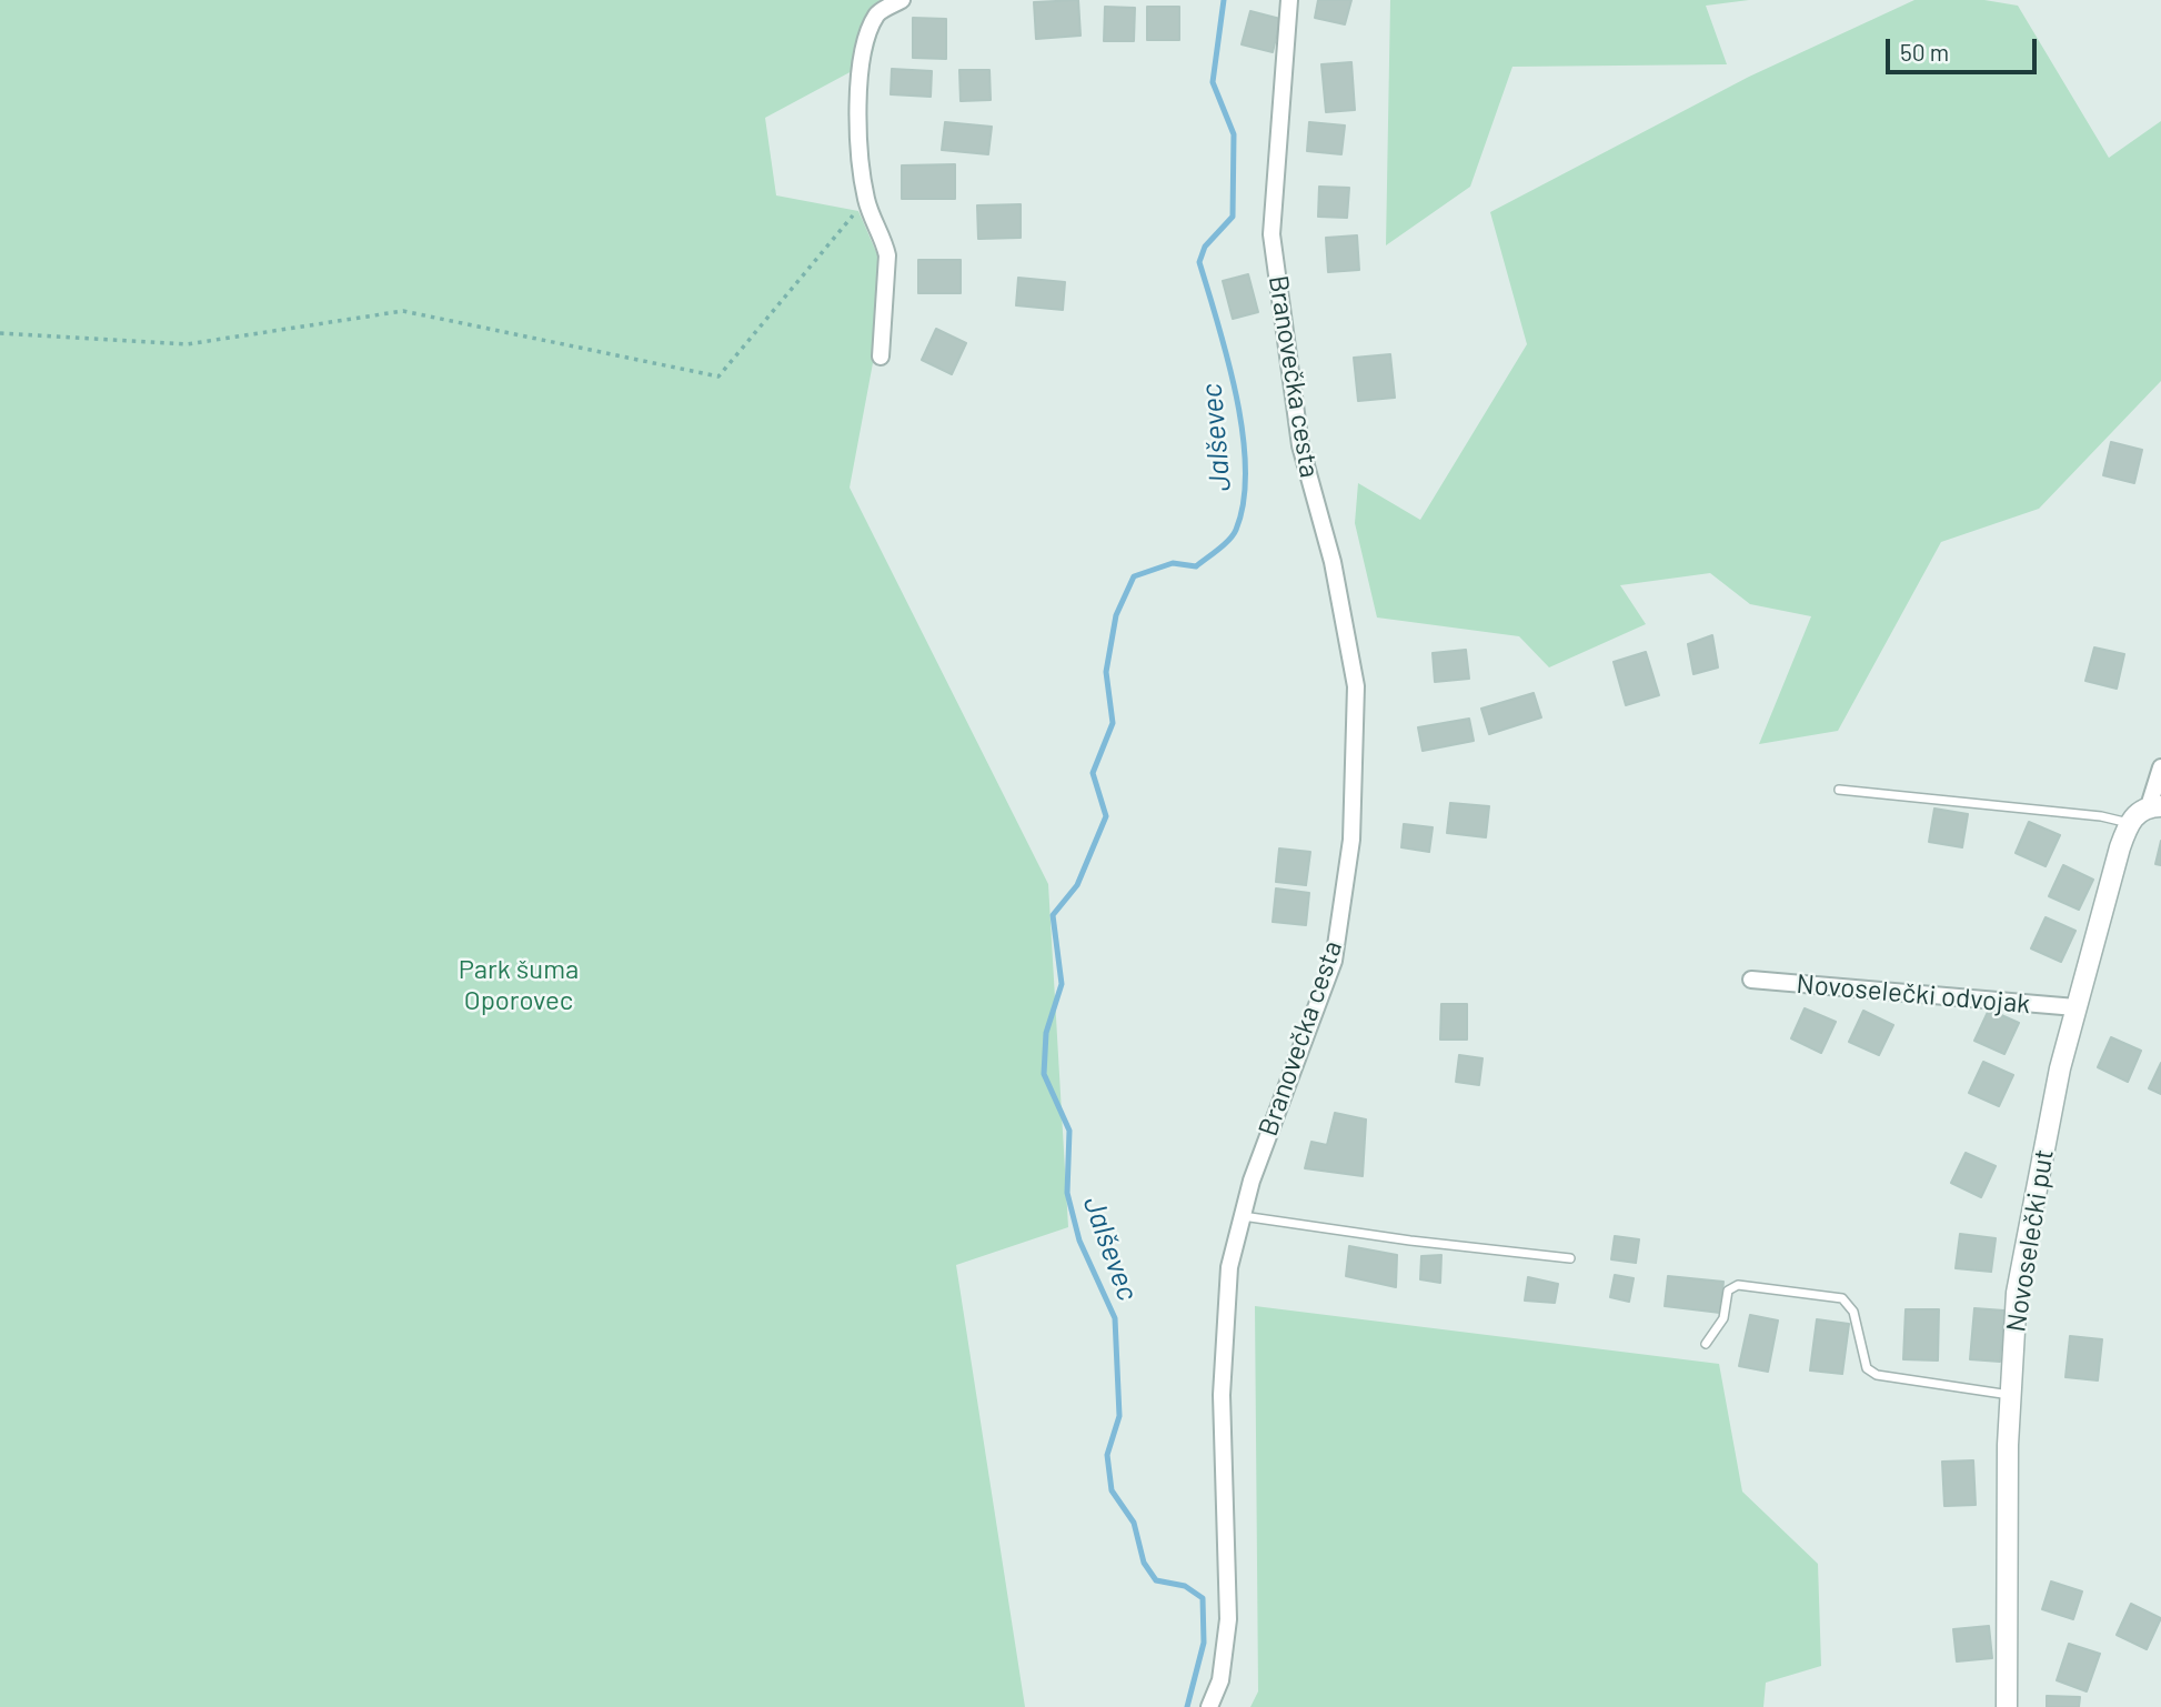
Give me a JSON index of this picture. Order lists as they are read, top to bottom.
{
  "streets": {
    "street": ["Branovečka cesta", "Novoselečki odvojak", "Novoselečki put"]
  },
  "crossings": [
    ["Novoselečki odvojak", "Novoselečki put"]
  ],
  "water": ["Jalševec"],
  "parks": ["Park šuma Oporovec"],
  "scale_bar": "50 m"
}
